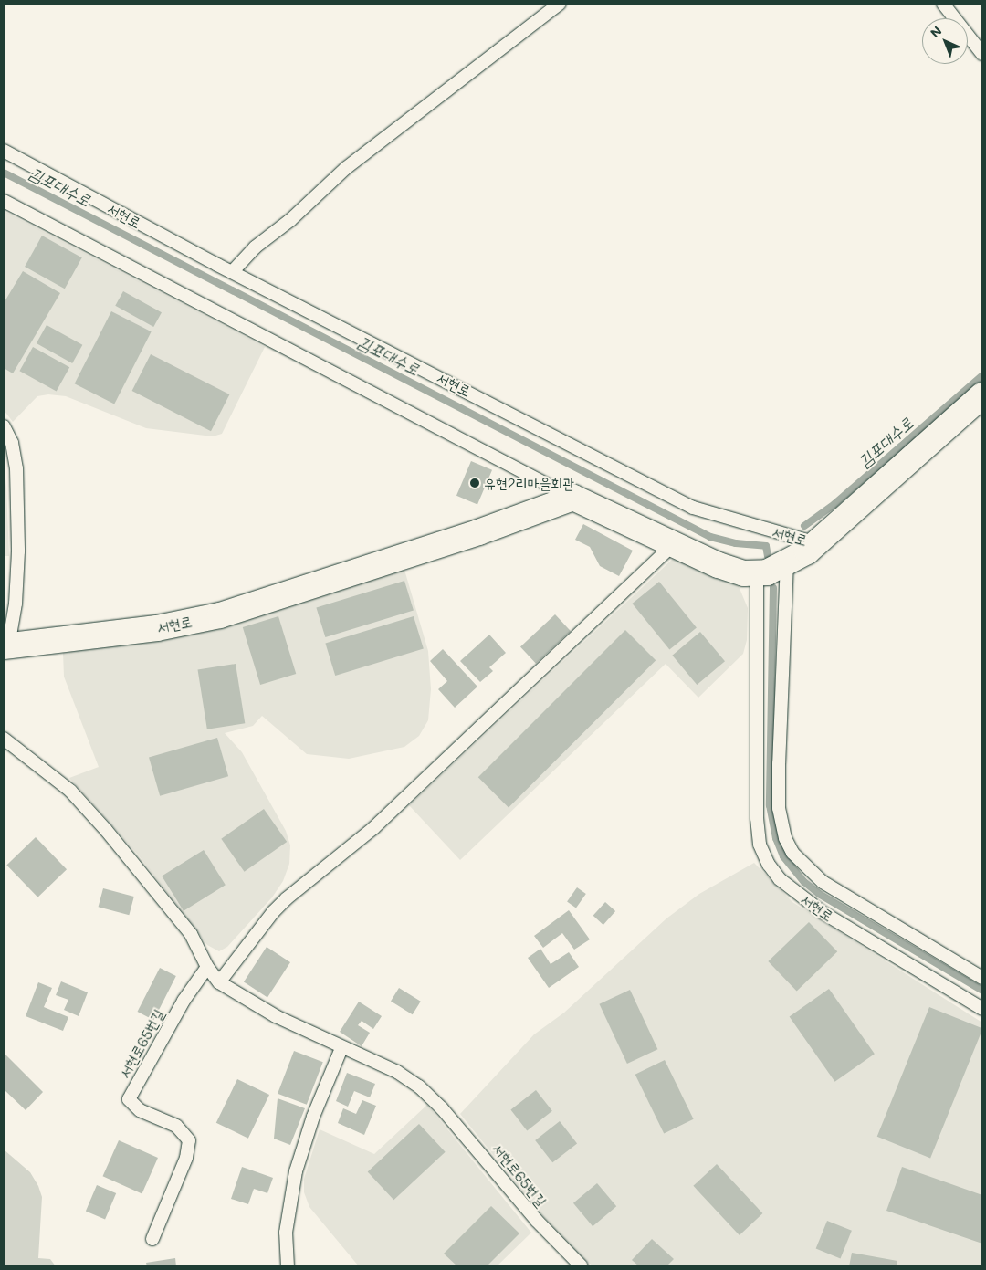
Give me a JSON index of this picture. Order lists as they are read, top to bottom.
{
  "streets": {
    "street": ["서현로"],
    "lane": ["서현로65번길"]
  },
  "water": ["김포대수로"],
  "places": ["유현2리마을회관"],
  "north": "top left"
}
